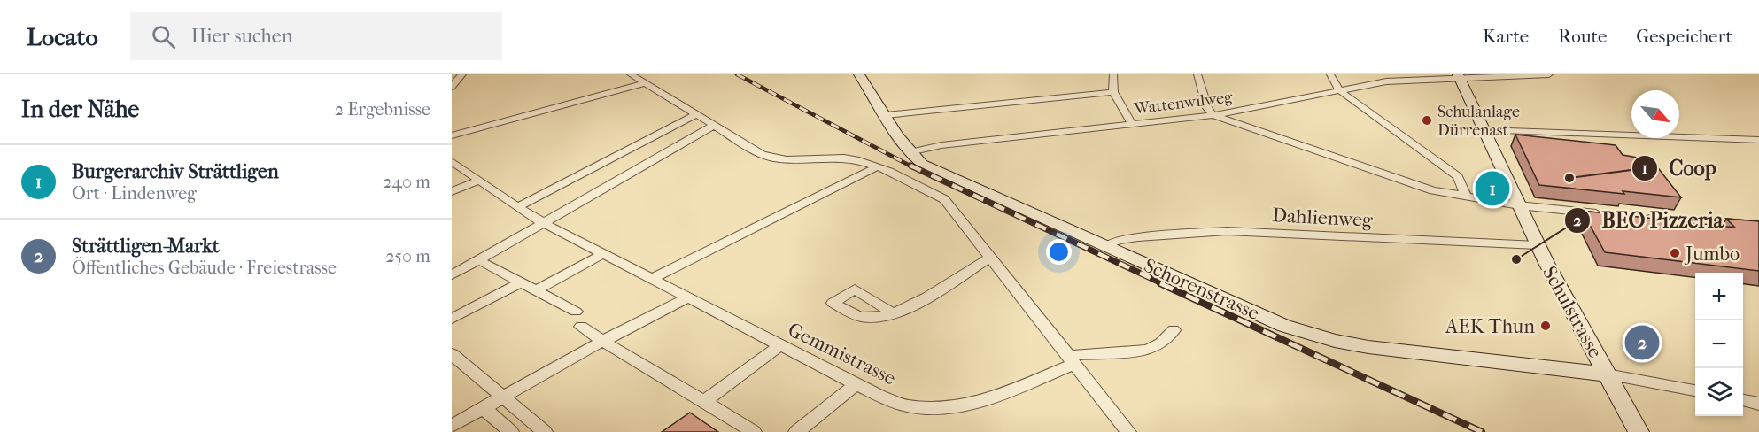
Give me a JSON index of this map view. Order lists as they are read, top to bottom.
{
  "streets": {
    "street": [
      "Wattenwilweg",
      "Dahlienweg",
      "Schorenstrasse",
      "Schulstrasse",
      "Gemmistrasse"
    ]
  },
  "crossings": [
    ["Wattenwilweg", "Schorenstrasse"],
    ["Wattenwilweg", "Schulstrasse"],
    ["Dahlienweg", "Schorenstrasse"],
    ["Dahlienweg", "Schulstrasse"],
    ["Schorenstrasse", "Schulstrasse"]
  ],
  "places": [
    "Schulanlage Dürrenast",
    "Coop",
    "Jumbo",
    "BEO Pizzeria",
    "AEK Thun"
  ],
  "north": "bottom right",
  "page": {
    "header": "Locato",
    "search": "Hier suchen",
    "nav": ["Karte", "Route", "Gespeichert"],
    "heading": ["In der Nähe", "2 Ergebnisse"],
    "list": [
      {
        "mark": "1",
        "name": "Burgerarchiv Strättligen",
        "note": "Ort · Lindenweg",
        "value": "240 m"
      },
      {
        "mark": "2",
        "name": "Strättligen-Markt",
        "note": "Öffentliches Gebäude · Freiestrasse",
        "value": "250 m"
      }
    ],
    "pins": ["1", "2"],
    "map_buttons": ["+", "−"]
  }
}
